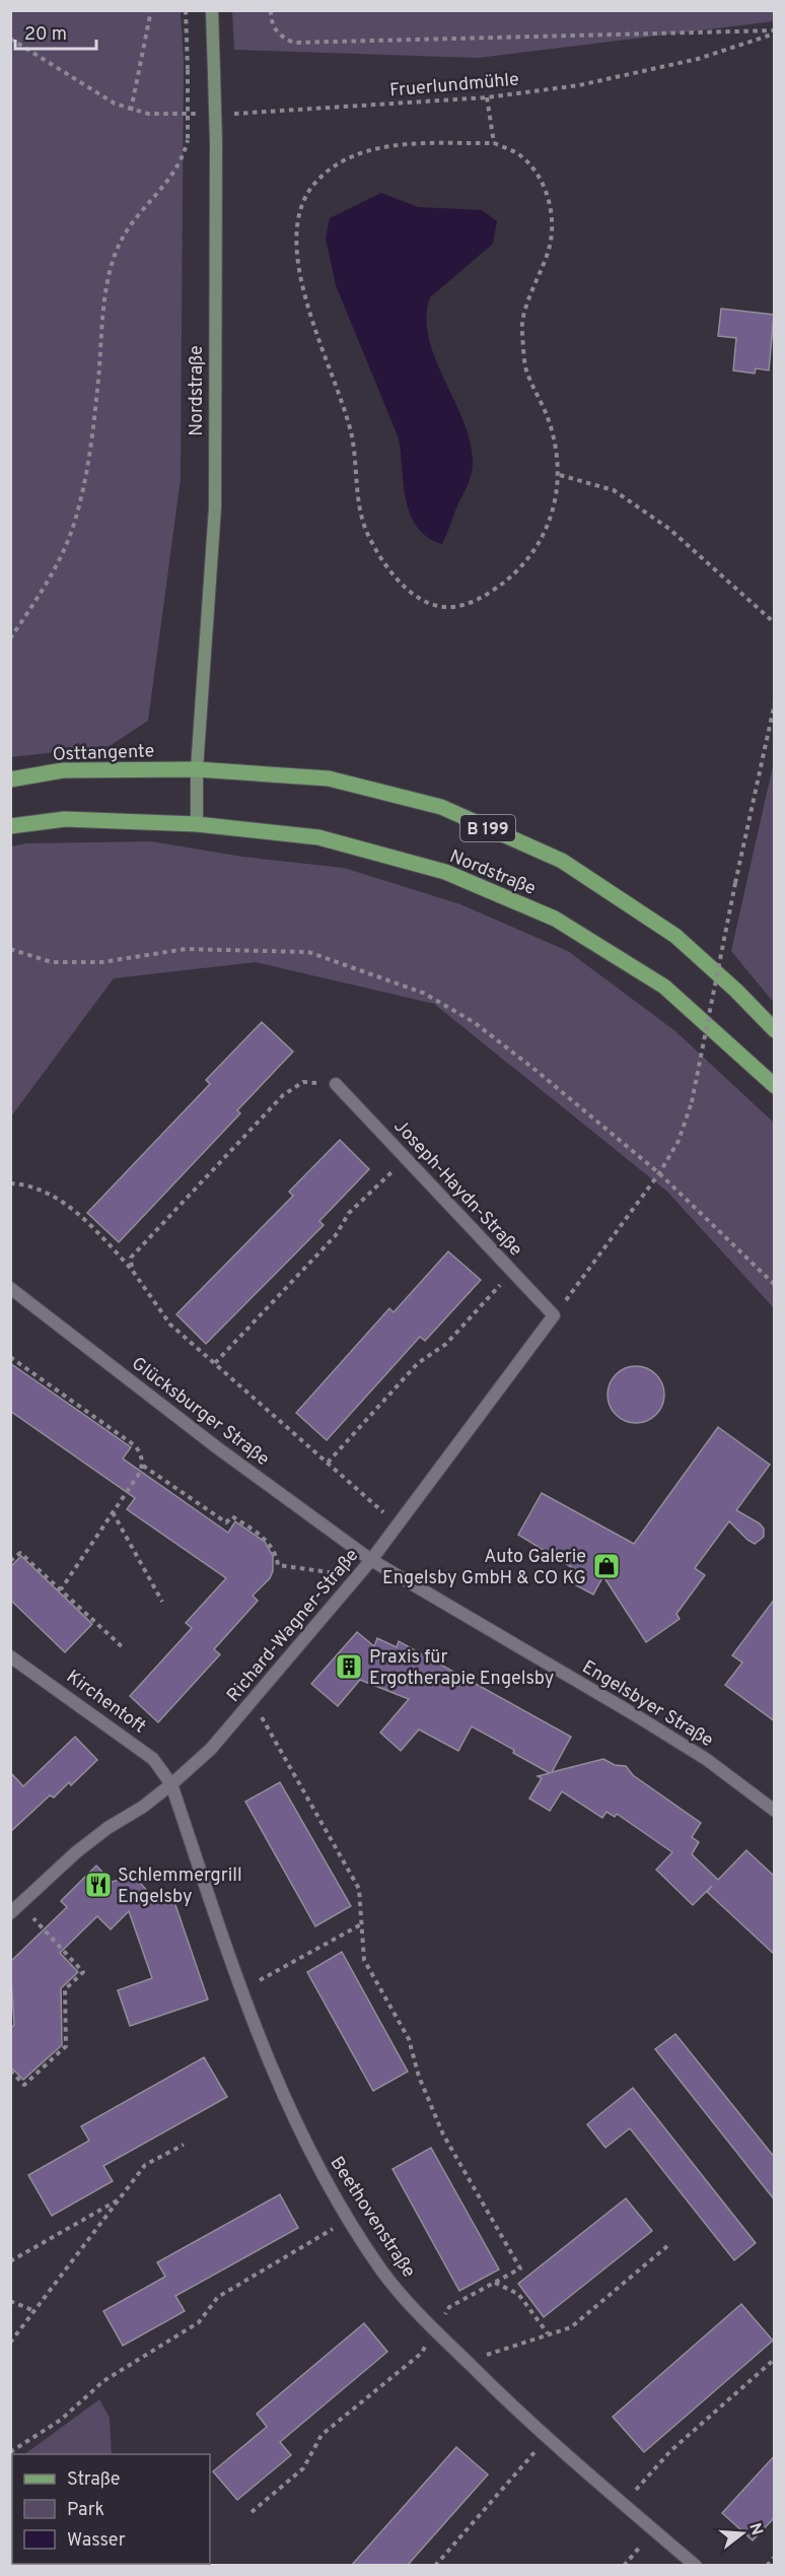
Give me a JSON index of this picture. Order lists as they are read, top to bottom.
{
  "streets": {
    "main road": ["Nordstraße", "Osttangente", "B 199"],
    "street": [
      "Joseph-Haydn-Straße",
      "Glücksburger Straße",
      "Richard-Wagner-Straße",
      "Kirchentoft",
      "Engelsbyer Straße",
      "Beethovenstraße"
    ],
    "path": ["Fruerlundmühle"]
  },
  "crossings": [
    ["Nordstraße", "Osttangente"],
    ["Joseph-Haydn-Straße", "Richard-Wagner-Straße"],
    ["Glücksburger Straße", "Richard-Wagner-Straße"],
    ["Glücksburger Straße", "Engelsbyer Straße"],
    ["Richard-Wagner-Straße", "Kirchentoft"],
    ["Richard-Wagner-Straße", "Engelsbyer Straße"],
    ["Richard-Wagner-Straße", "Beethovenstraße"],
    ["Kirchentoft", "Beethovenstraße"]
  ],
  "places": {
    "shop": ["Auto Galerie Engelsby GmbH & CO KG"],
    "building": ["Praxis für Ergotherapie Engelsby"],
    "restaurant": ["Schlemmergrill Engelsby"]
  },
  "legend": ["Straße", "Park", "Wasser"],
  "scale_bar": "20 m",
  "north": "right"
}
